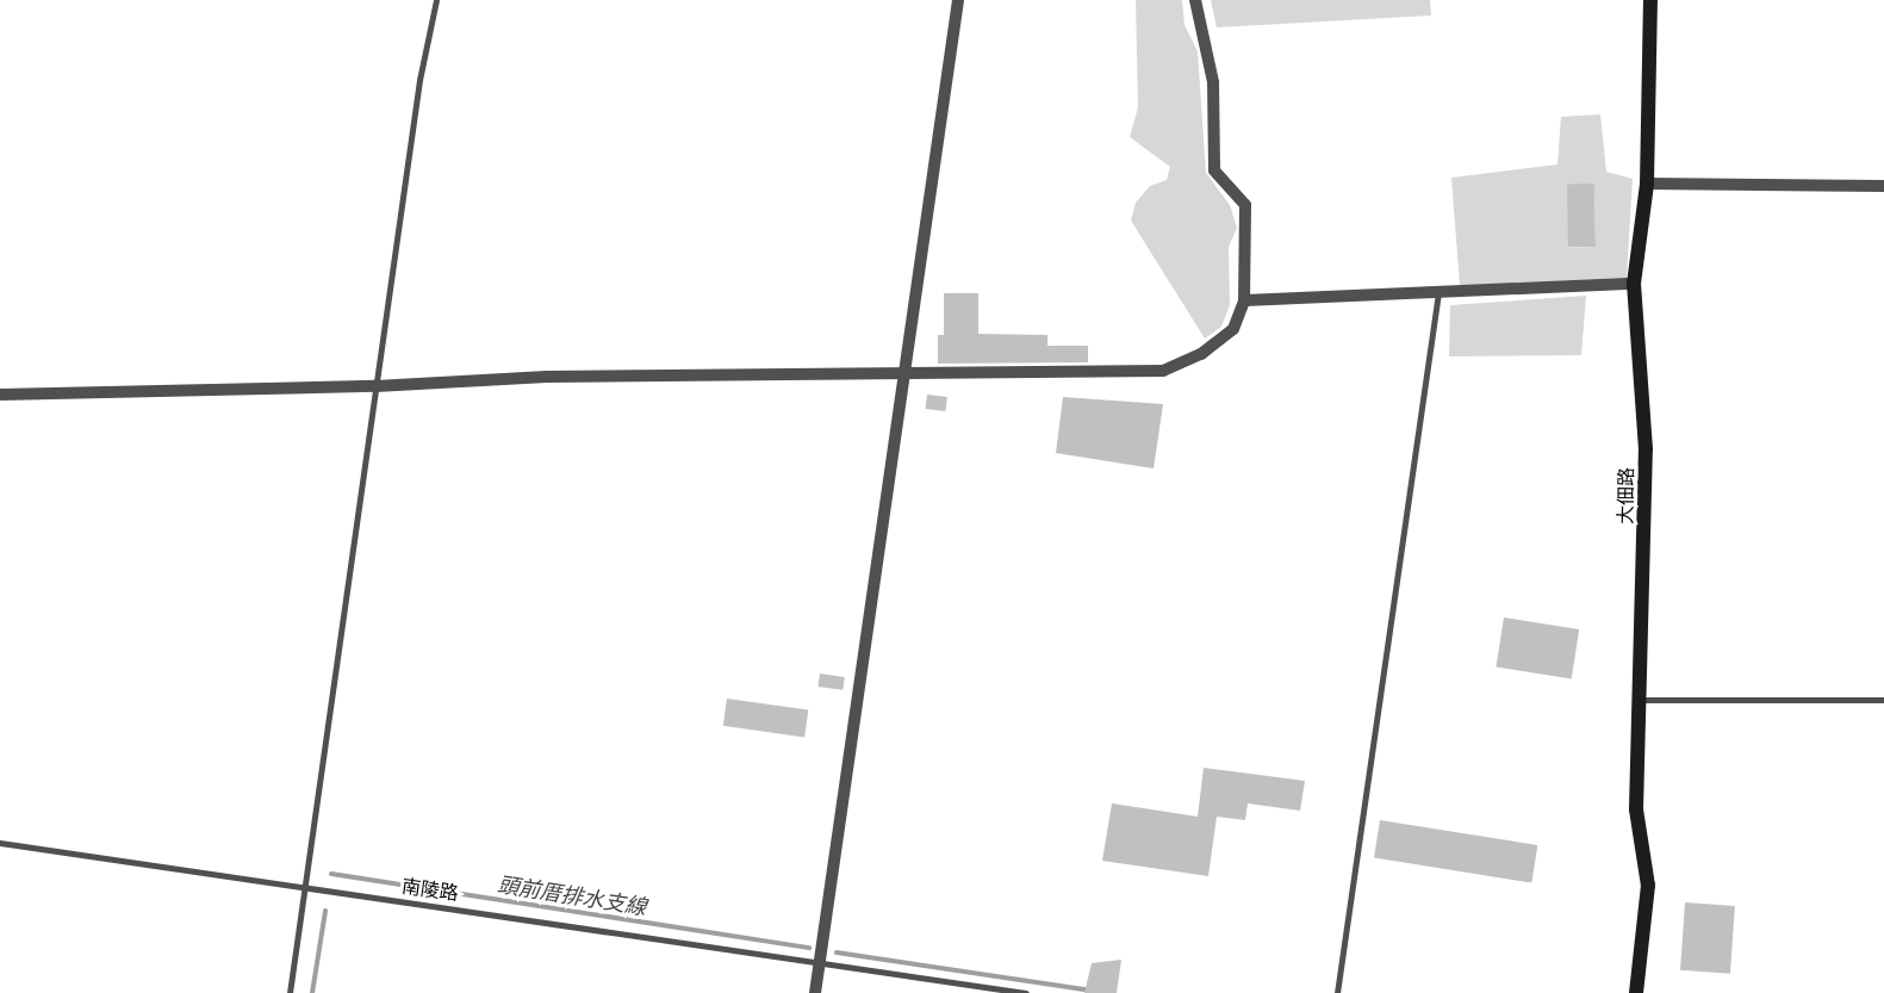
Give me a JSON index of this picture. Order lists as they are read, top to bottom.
{
  "streets": {
    "street": ["大佃路"],
    "lane": ["南陵路"]
  },
  "water": ["頭前厝排水支線"]
}
